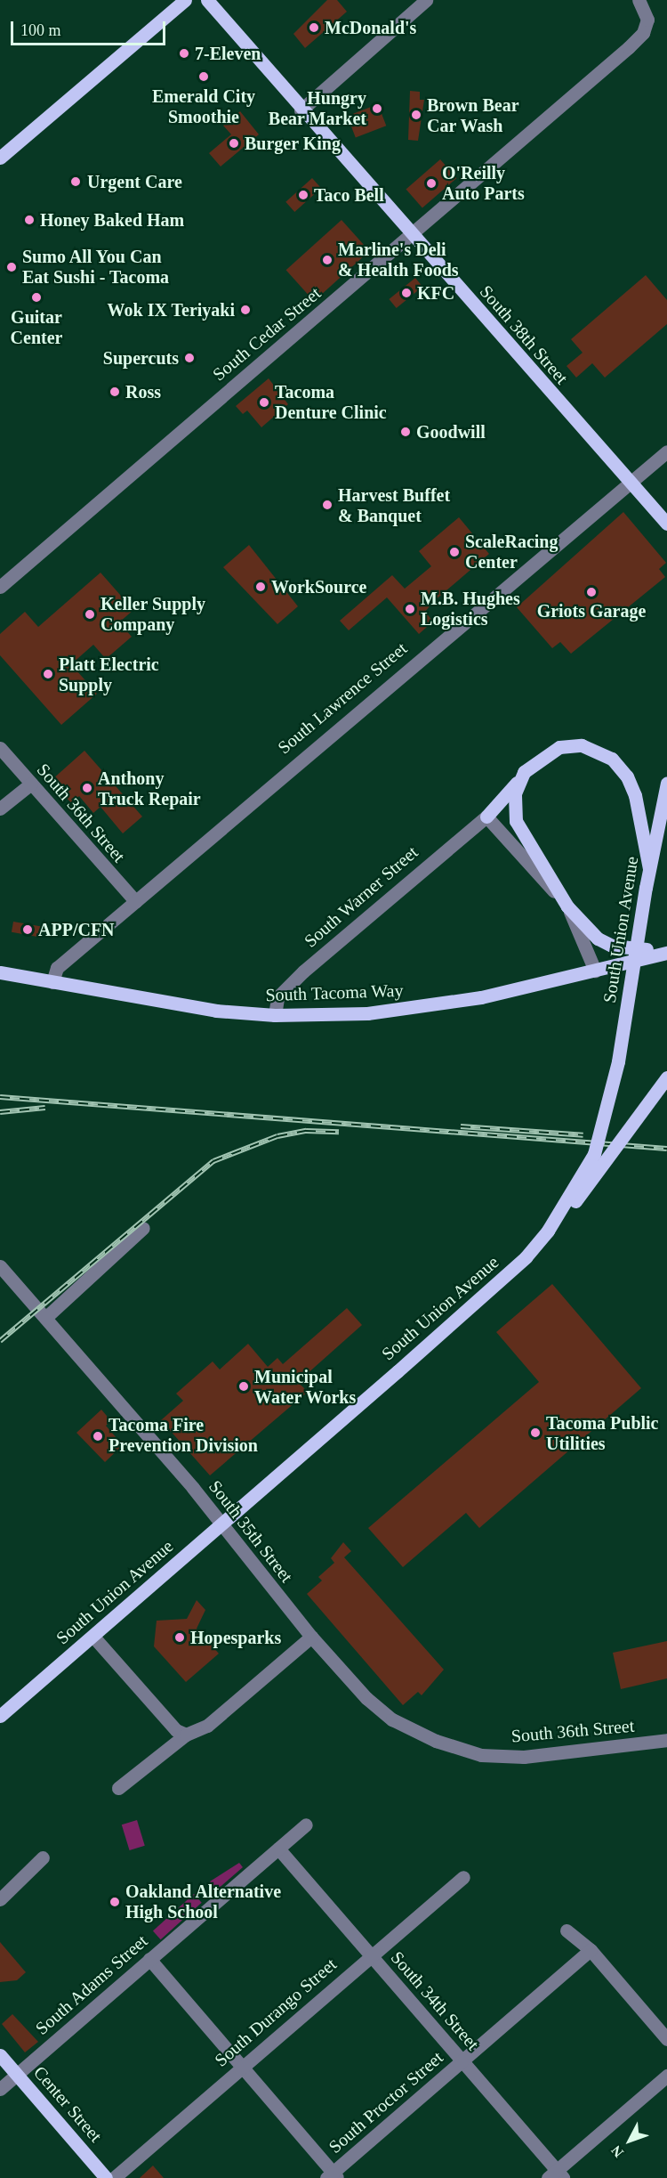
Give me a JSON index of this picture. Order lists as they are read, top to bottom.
{
  "streets": {
    "main road": [
      "South 38th Street",
      "South Union Avenue",
      "South Tacoma Way",
      "Center Street"
    ],
    "street": [
      "South Cedar Street",
      "South Lawrence Street",
      "South 36th Street",
      "South Warner Street",
      "South 35th Street",
      "South Adams Street",
      "South 34th Street",
      "South Durango Street",
      "South Proctor Street"
    ]
  },
  "crossings": [
    ["South Cedar Street", "South 38th Street"],
    ["South 38th Street", "South Lawrence Street"],
    ["South Lawrence Street", "South 36th Street"],
    ["South Lawrence Street", "South Tacoma Way"],
    ["South 36th Street", "South 35th Street"],
    ["South Warner Street", "South Tacoma Way"],
    ["South Union Avenue", "South 35th Street"],
    ["South Adams Street", "South 34th Street"],
    ["South Adams Street", "Center Street"],
    ["South 34th Street", "South Durango Street"],
    ["South 34th Street", "South Proctor Street"]
  ],
  "places": [
    "McDonald's",
    "7-Eleven",
    "Emerald City Smoothie",
    "Hungry Bear Market",
    "Brown Bear Car Wash",
    "Burger King",
    "Urgent Care",
    "O'Reilly Auto Parts",
    "Taco Bell",
    "Honey Baked Ham",
    "Marline's Deli & Health Foods",
    "Sumo All You Can Eat Sushi - Tacoma",
    "KFC",
    "Guitar Center",
    "Wok IX Teriyaki",
    "Supercuts",
    "Ross",
    "Tacoma Denture Clinic",
    "Goodwill",
    "Harvest Buffet & Banquet",
    "ScaleRacing Center",
    "WorkSource",
    "Griots Garage",
    "M.B. Hughes Logistics",
    "Keller Supply Company",
    "Platt Electric Supply",
    "Anthony Truck Repair",
    "APP/CFN",
    "Municipal Water Works",
    "Tacoma Public Utilities",
    "Tacoma Fire Prevention Division",
    "Hopesparks",
    "Oakland Alternative High School"
  ],
  "scale_bar": "100 m",
  "north": "bottom left"
}
